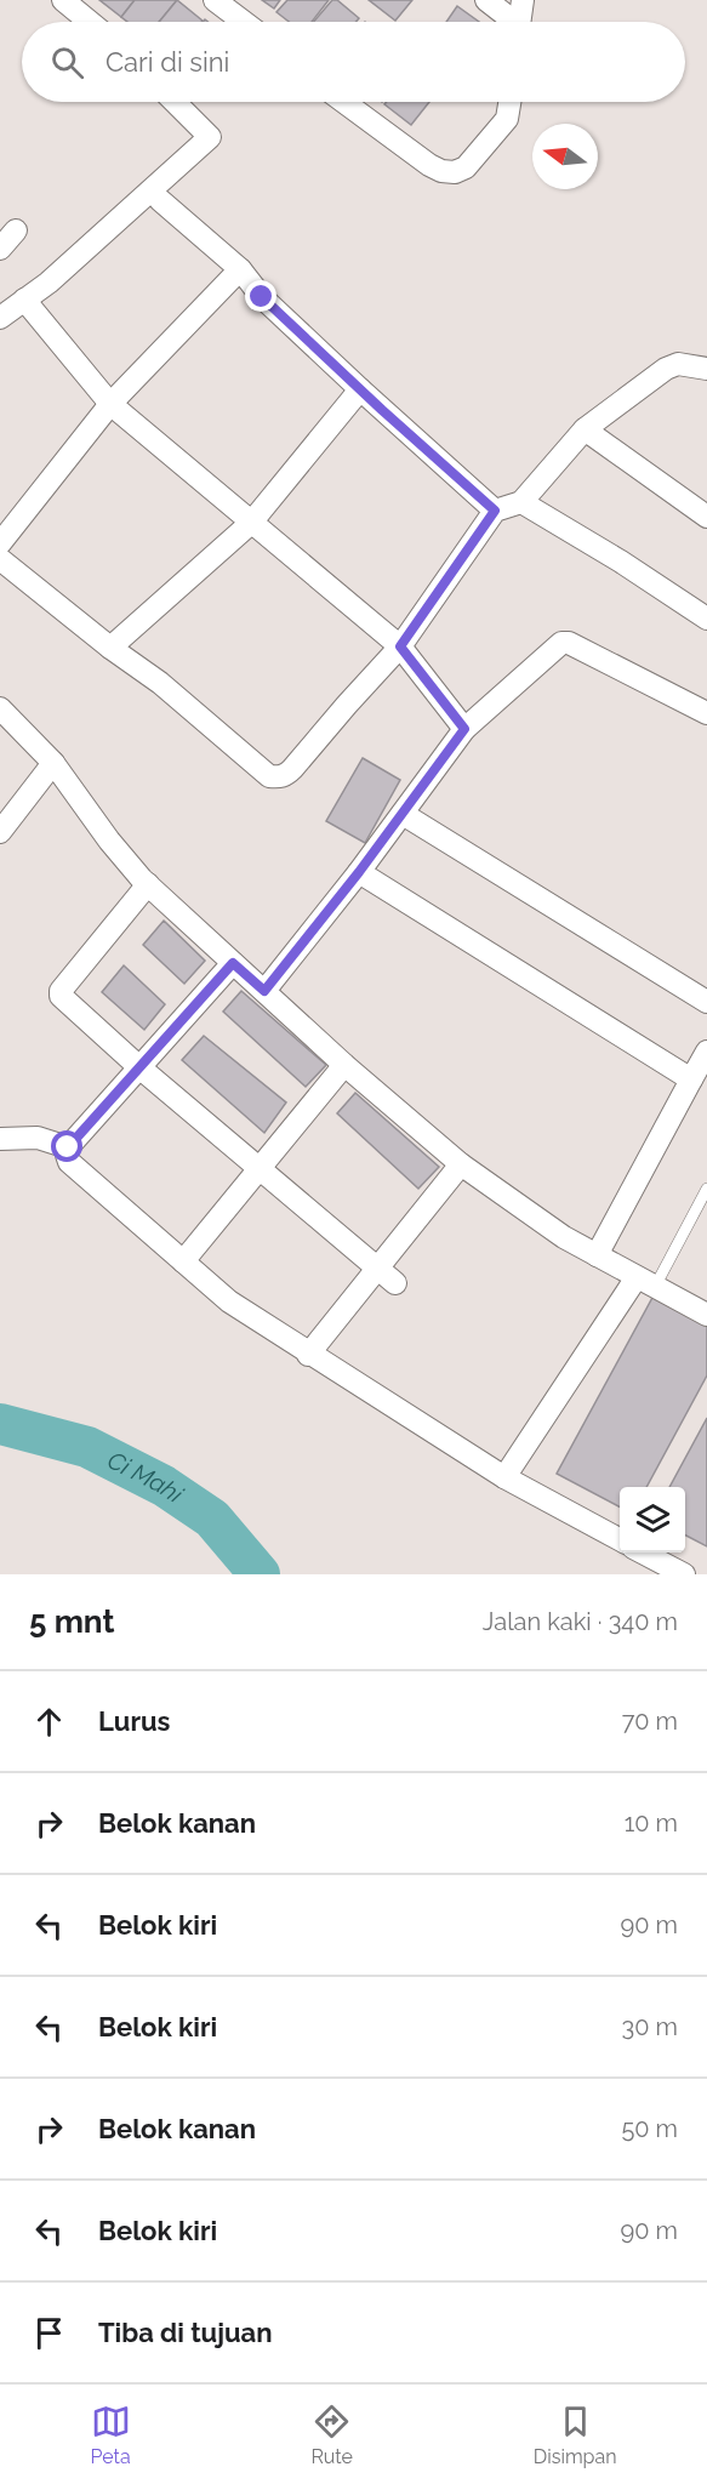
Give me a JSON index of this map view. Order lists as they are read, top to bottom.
{
  "water": ["Ci Mahi"],
  "north": "left",
  "page": {
    "search": "Cari di sini",
    "heading": ["5 mnt", "Jalan kaki · 340 m"],
    "list": [
      ["Lurus", "70 m"],
      ["Belok kanan", "10 m"],
      ["Belok kiri", "90 m"],
      ["Belok kiri", "30 m"],
      ["Belok kanan", "50 m"],
      ["Belok kiri", "90 m"],
      "Tiba di tujuan"
    ],
    "nav": ["Peta", "Rute", "Disimpan"]
  }
}
